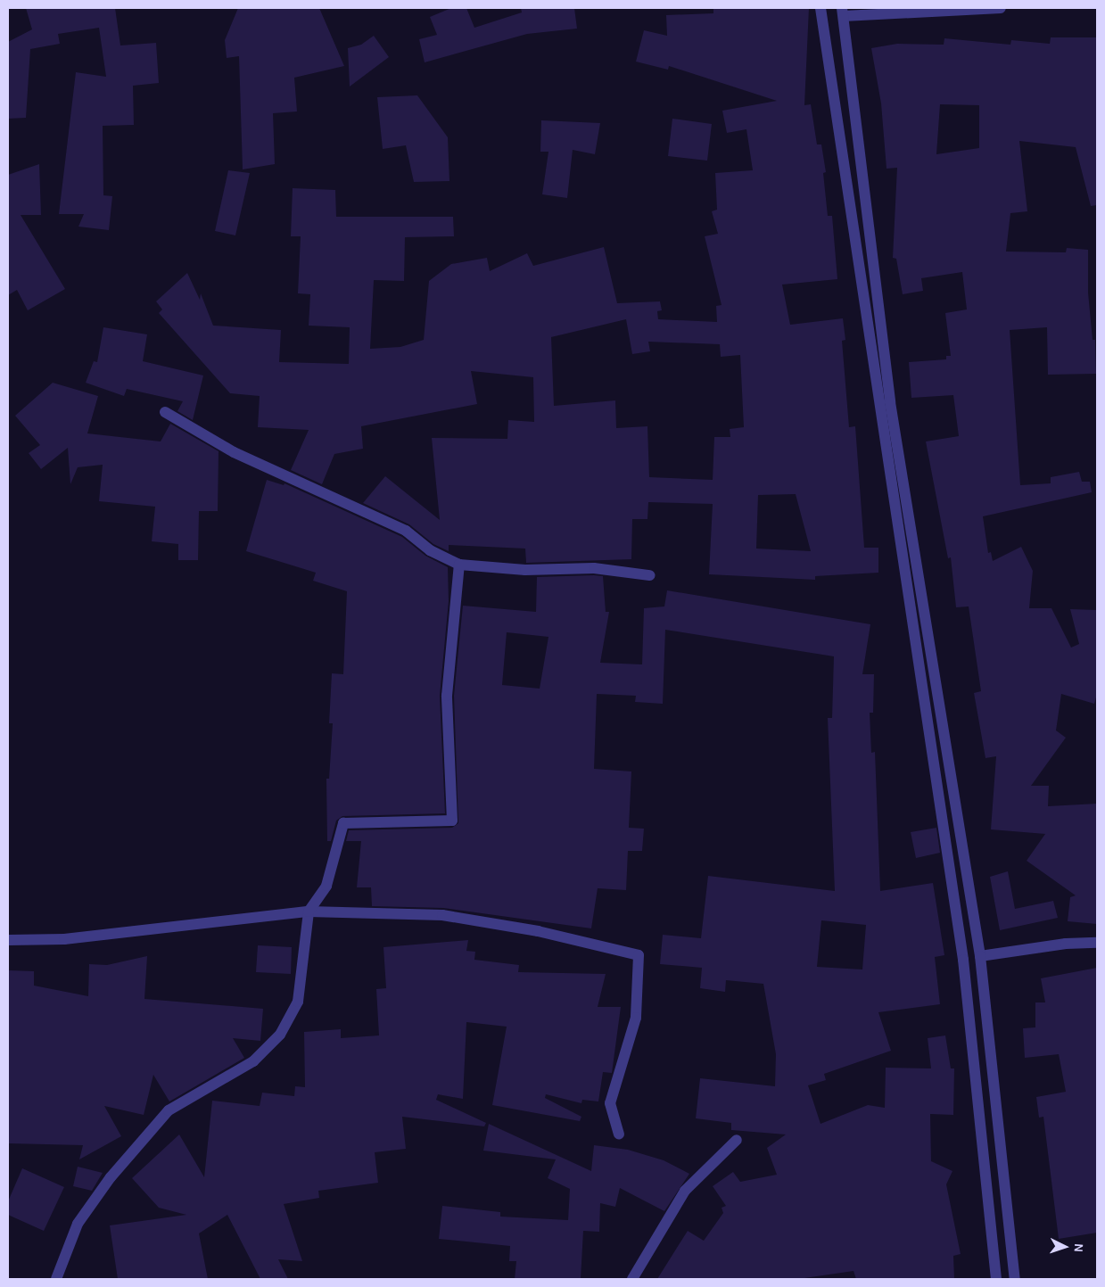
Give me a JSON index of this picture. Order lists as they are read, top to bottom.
{
  "north": "right"
}
